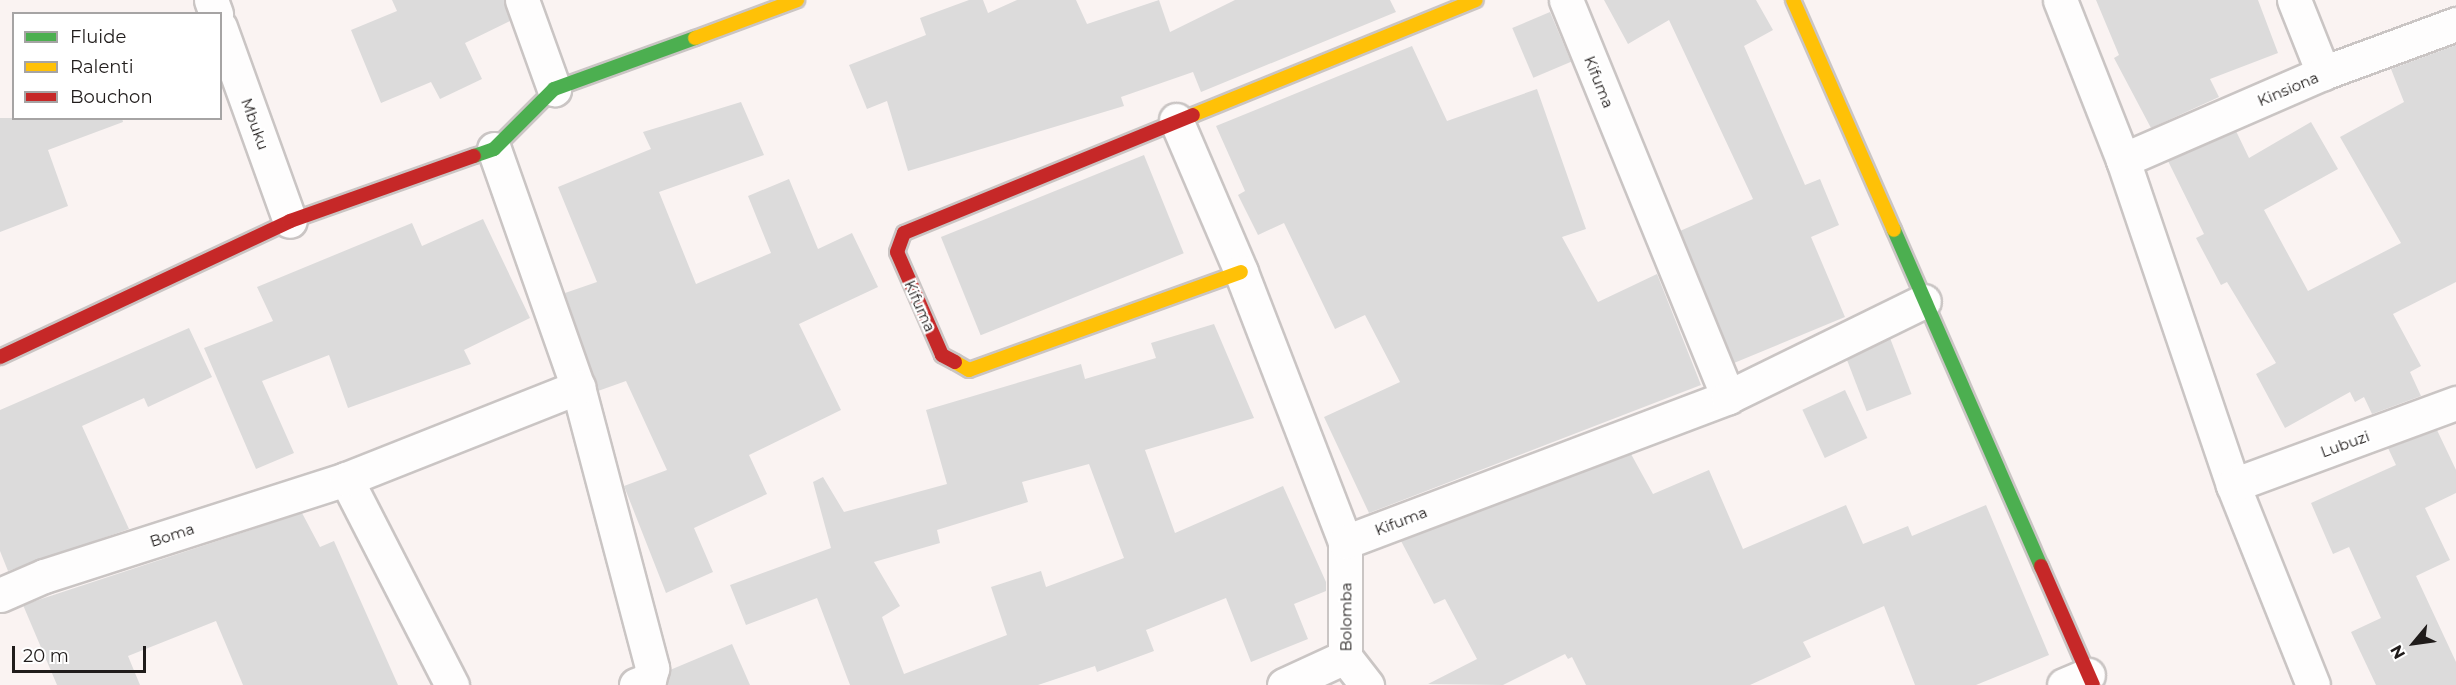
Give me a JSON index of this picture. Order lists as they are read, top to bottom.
{
  "streets": {
    "street": [
      "Kifuma",
      "Kinsiona",
      "Mbuku",
      "Lubuzi",
      "Boma",
      "Bolomba"
    ]
  },
  "crossings": [
    ["Kifuma", "Bolomba"]
  ],
  "legend": ["Fluide", "Ralenti", "Bouchon"],
  "scale_bar": "20 m",
  "north": "bottom left"
}
